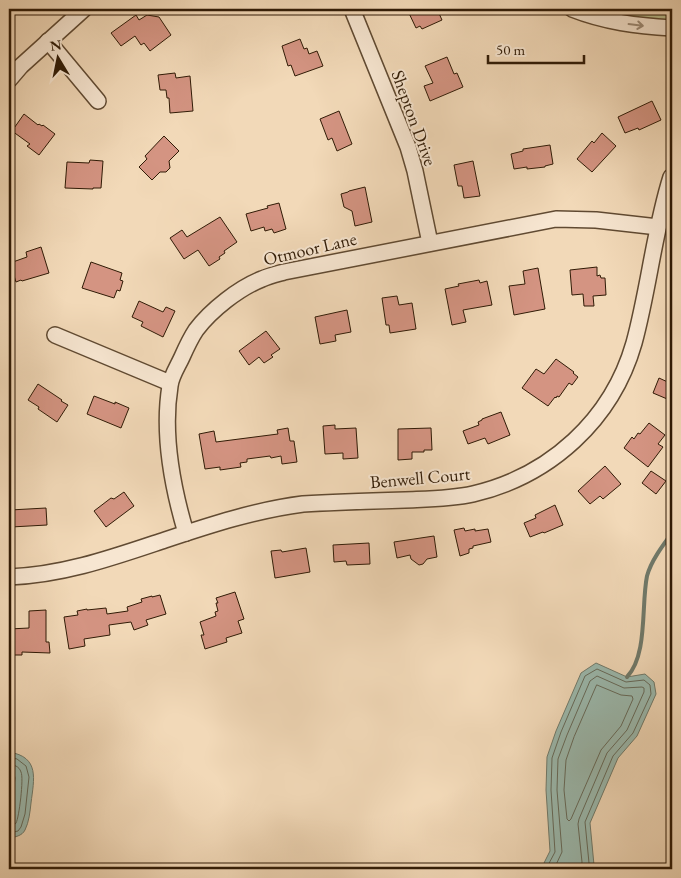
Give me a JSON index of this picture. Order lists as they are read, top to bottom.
{
  "streets": {
    "street": ["Shepton Drive", "Otmoor Lane", "Benwell Court"]
  },
  "crossings": [
    ["Shepton Drive", "Otmoor Lane"],
    ["Otmoor Lane", "Benwell Court"]
  ],
  "scale_bar": "50 m",
  "north": "top"
}
